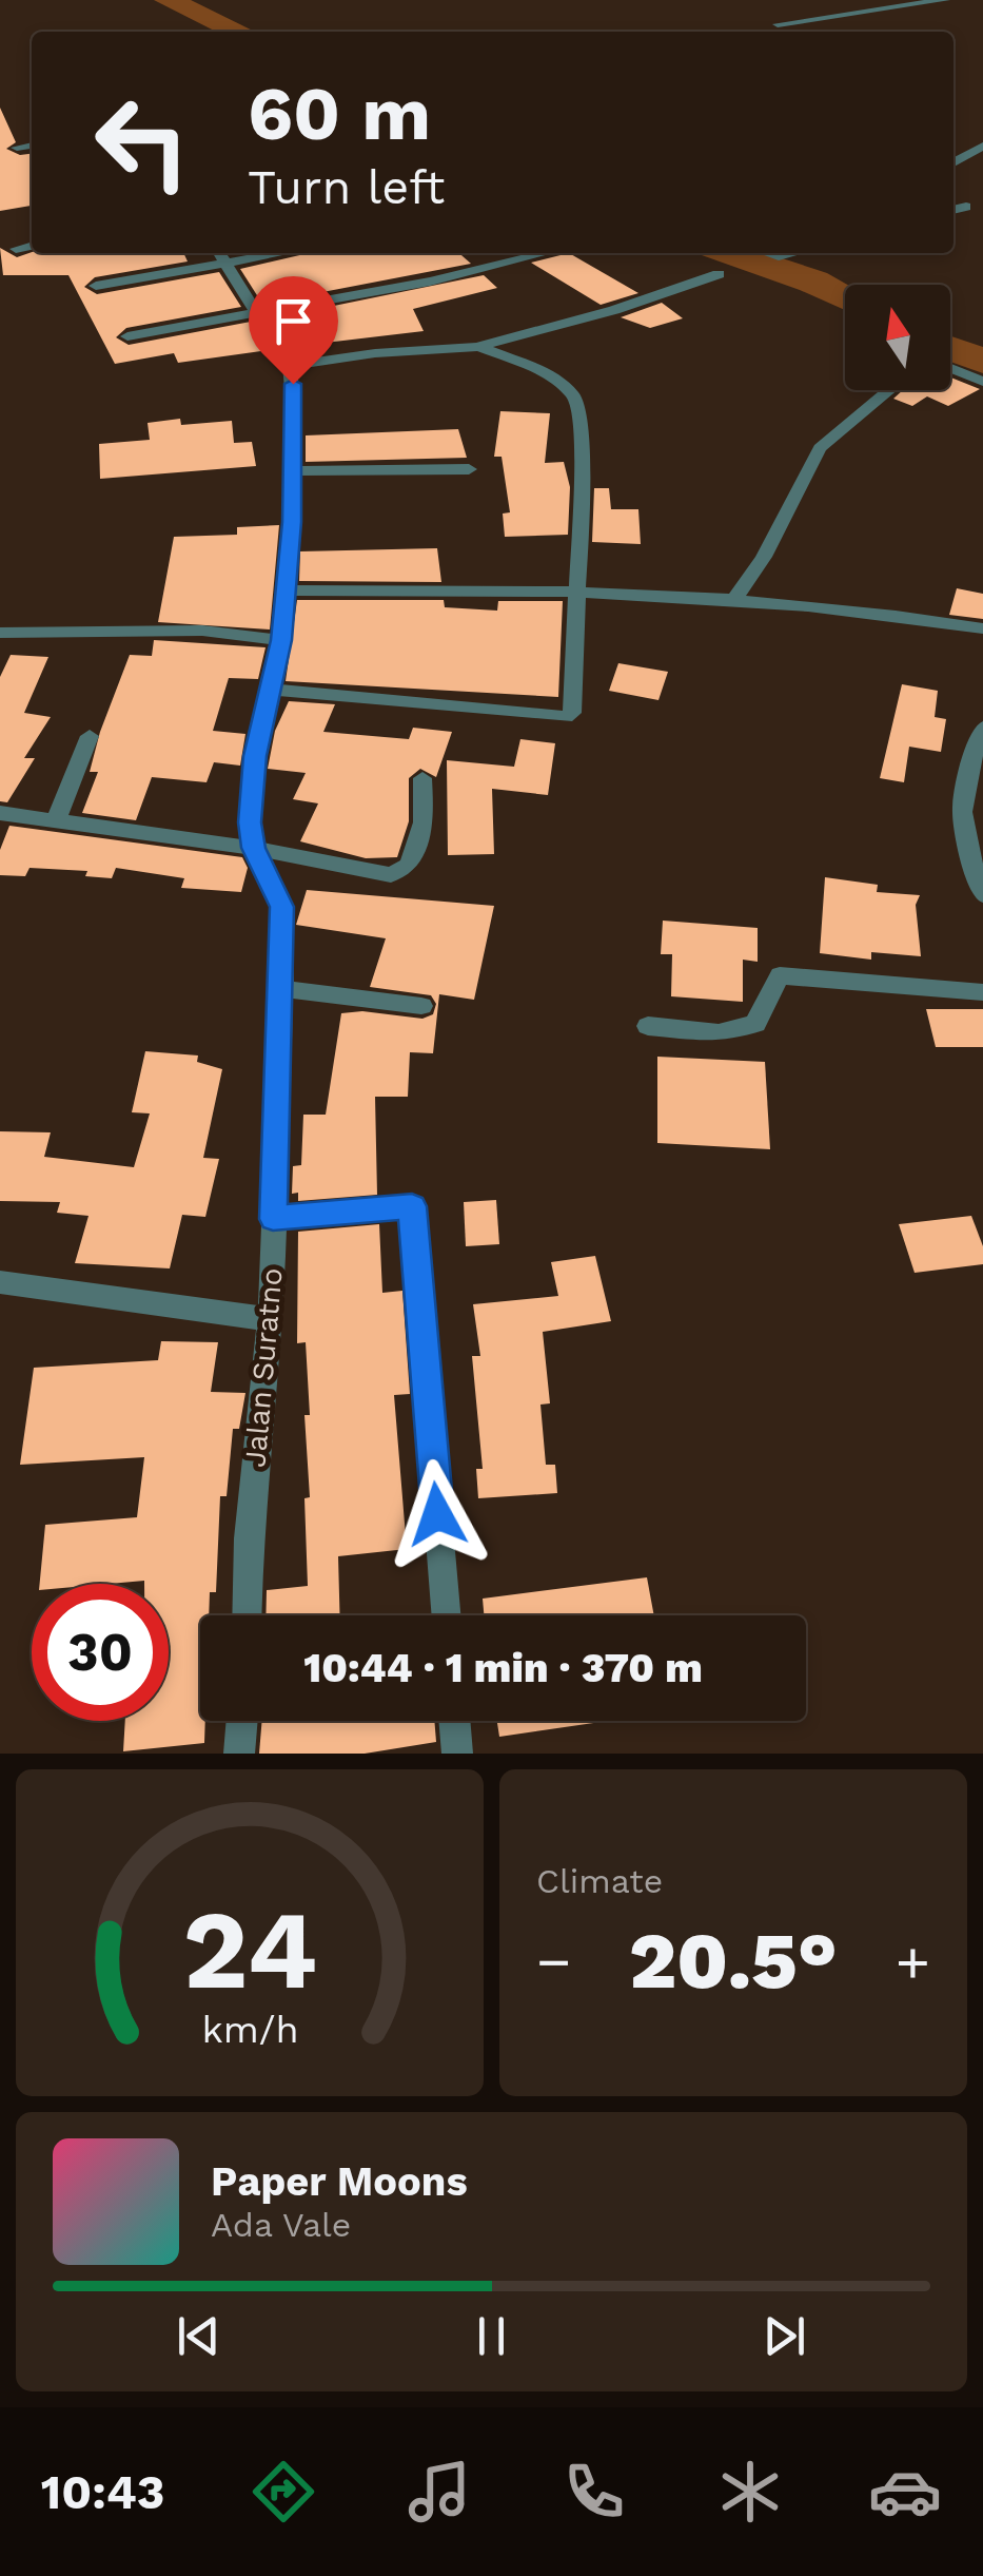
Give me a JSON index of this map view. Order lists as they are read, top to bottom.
{
  "streets": {
    "street": ["Jalan Suratno"]
  },
  "north": "top",
  "page": {
    "turn": ["60 m", "Turn left"],
    "limit": "30",
    "trip": "10:44 · 1 min · 370 m",
    "tile": "Climate",
    "heat": ["−", "20.5°", "+"],
    "song": ["Paper Moons", "Ada Vale"],
    "tabs": "10:43",
    "gauge": ["24", "km/h"]
  }
}
